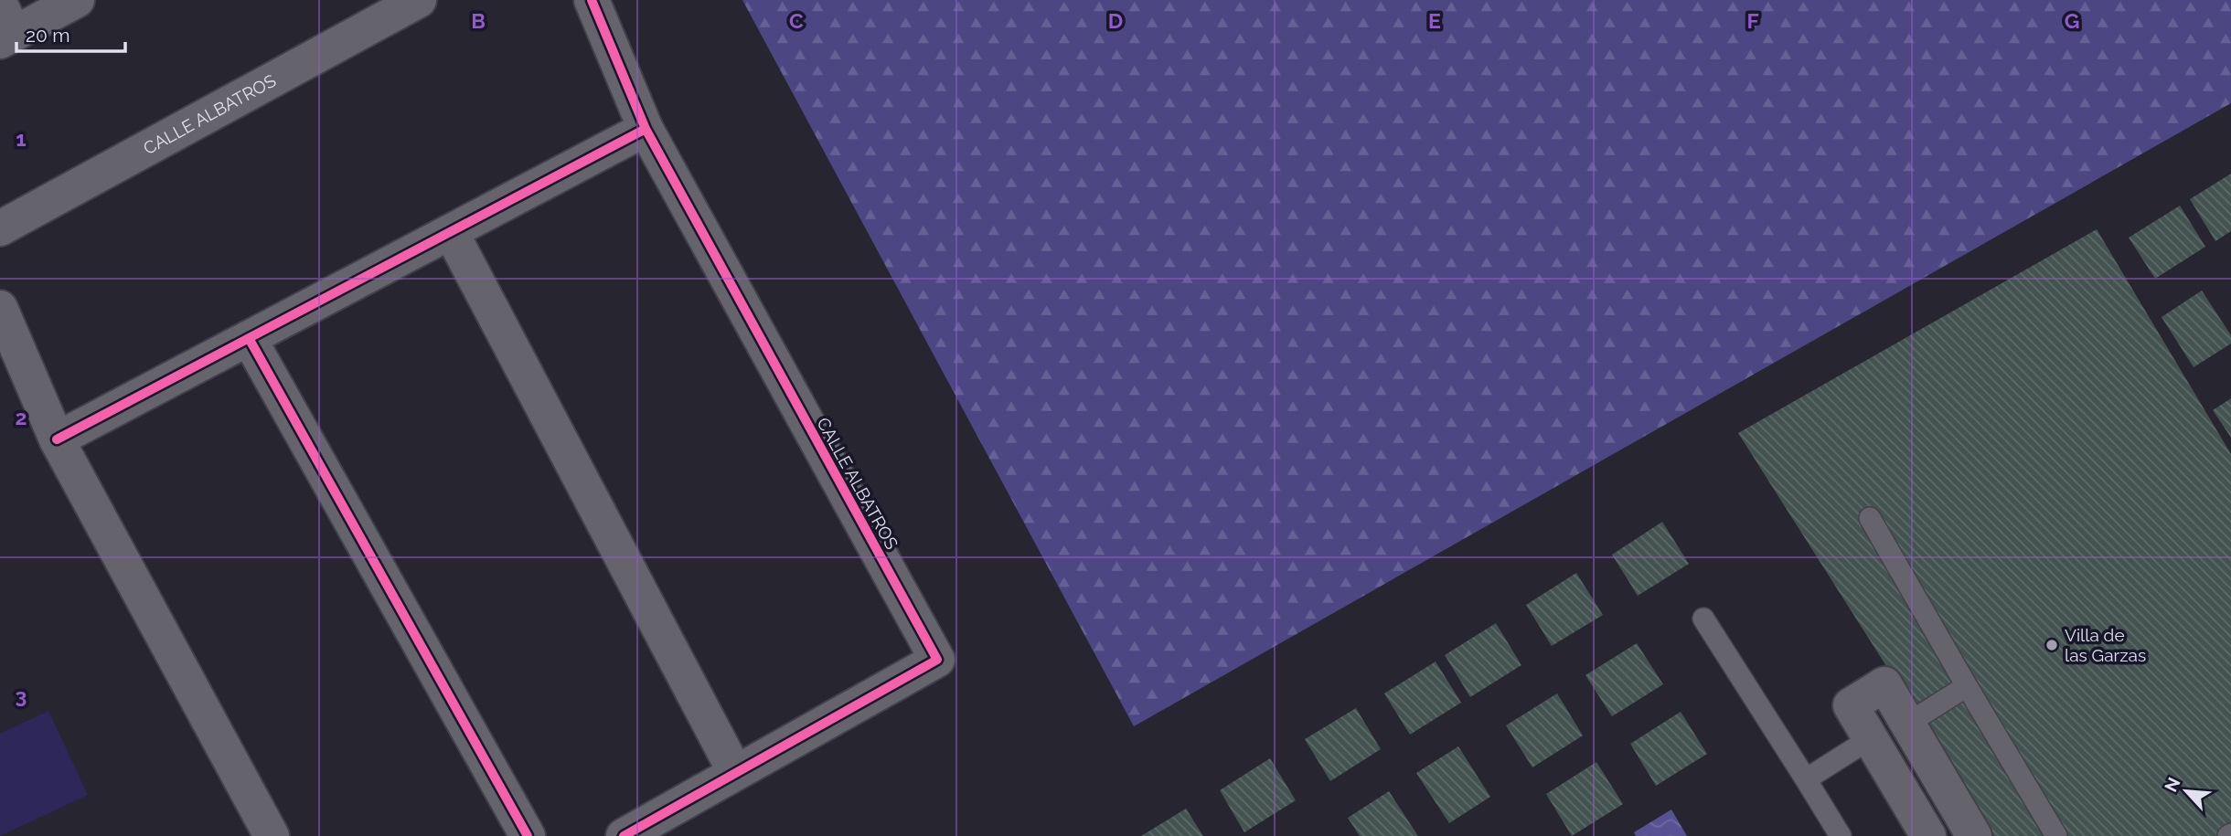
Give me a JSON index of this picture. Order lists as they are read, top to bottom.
{
  "streets": {
    "street": ["CALLE ALBATROS"]
  },
  "places": ["Villa de las Garzas"],
  "scale_bar": "20 m",
  "north": "top left",
  "grid": {
    "columns": [
      "B",
      "C",
      "D",
      "E",
      "F",
      "G"
    ],
    "rows": ["1", "2", "3"]
  }
}
